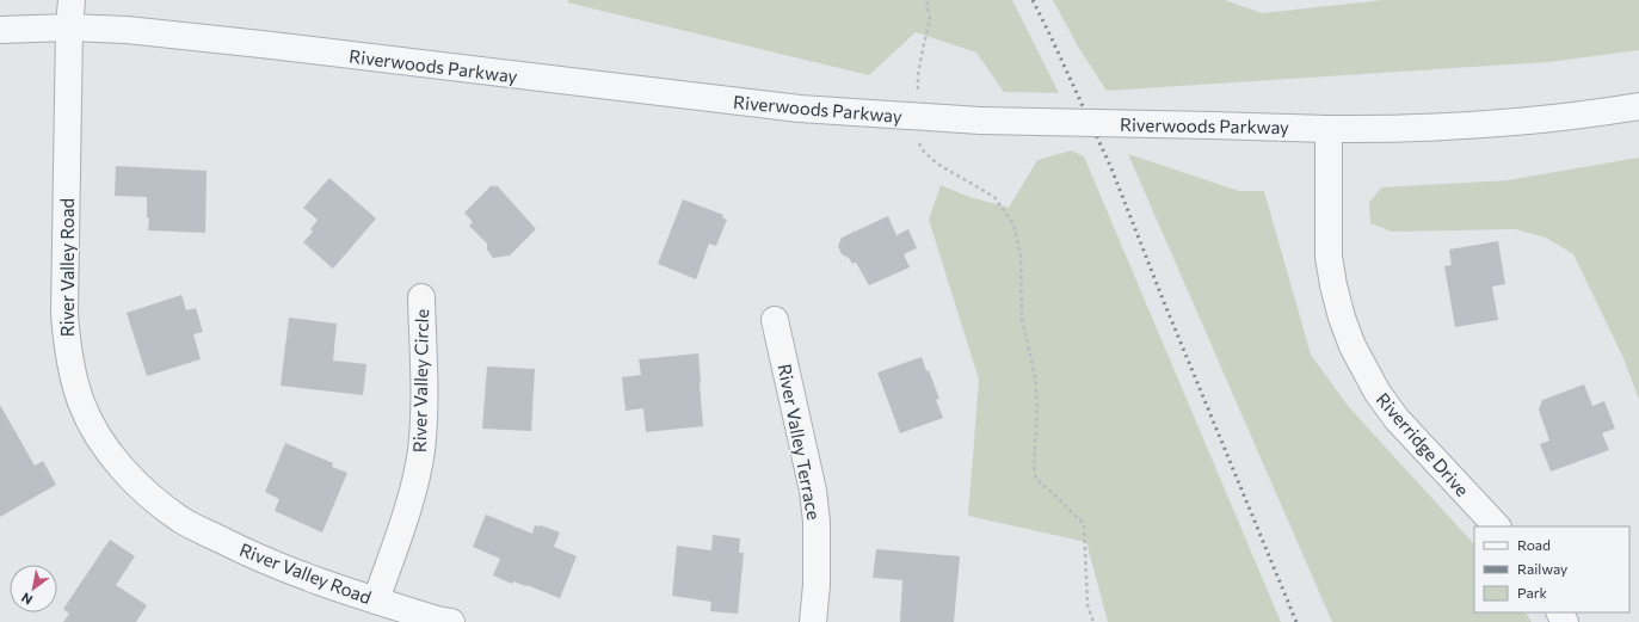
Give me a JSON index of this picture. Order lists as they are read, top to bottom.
{
  "streets": {
    "street": [
      "Riverwoods Parkway",
      "River Valley Road",
      "River Valley Circle",
      "River Valley Terrace",
      "Riverridge Drive"
    ]
  },
  "crossings": [
    ["Riverwoods Parkway", "River Valley Road"],
    ["Riverwoods Parkway", "Riverridge Drive"],
    ["River Valley Road", "River Valley Circle"]
  ],
  "legend": ["Road", "Railway", "Park"],
  "north": "bottom left"
}
